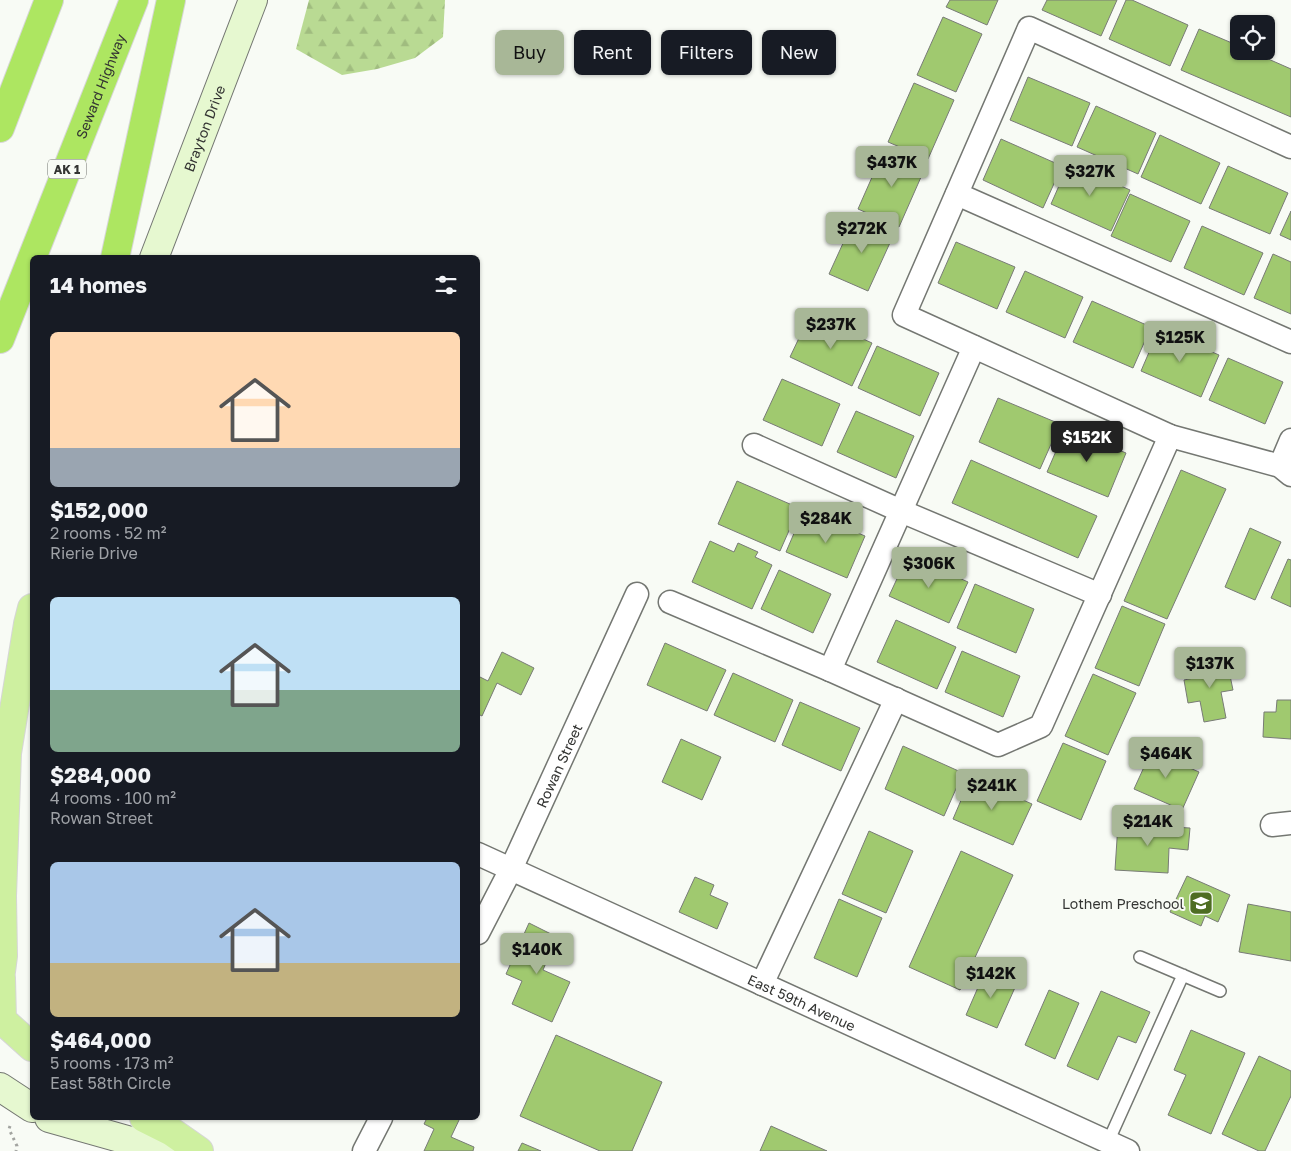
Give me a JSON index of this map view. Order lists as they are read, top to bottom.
{
  "streets": {
    "highway": ["Seward Highway", "AK 1"],
    "main road": ["Brayton Drive"],
    "street": ["Rowan Street", "East 59th Avenue"]
  },
  "crossings": [
    ["Rowan Street", "East 59th Avenue"]
  ],
  "places": {
    "school or university": ["Lothem Preschool"]
  },
  "page": {
    "chip": [
      "Buy",
      "Rent",
      "Filters",
      "New"
    ],
    "price": [
      "$437K",
      "$327K",
      "$272K",
      "$237K",
      "$125K",
      "$152K",
      "$284K",
      "$306K",
      "$137K",
      "$464K",
      "$241K",
      "$214K",
      "$140K",
      "$142K"
    ],
    "heading": "14 homes",
    "list": [
      {
        "name": "$152,000",
        "note": "2 rooms · 52 m² · Rierie Drive"
      },
      {
        "name": "$284,000",
        "note": "4 rooms · 100 m² · Rowan Street"
      },
      {
        "name": "$464,000",
        "note": "5 rooms · 173 m² · East 58th Circle"
      }
    ]
  }
}
